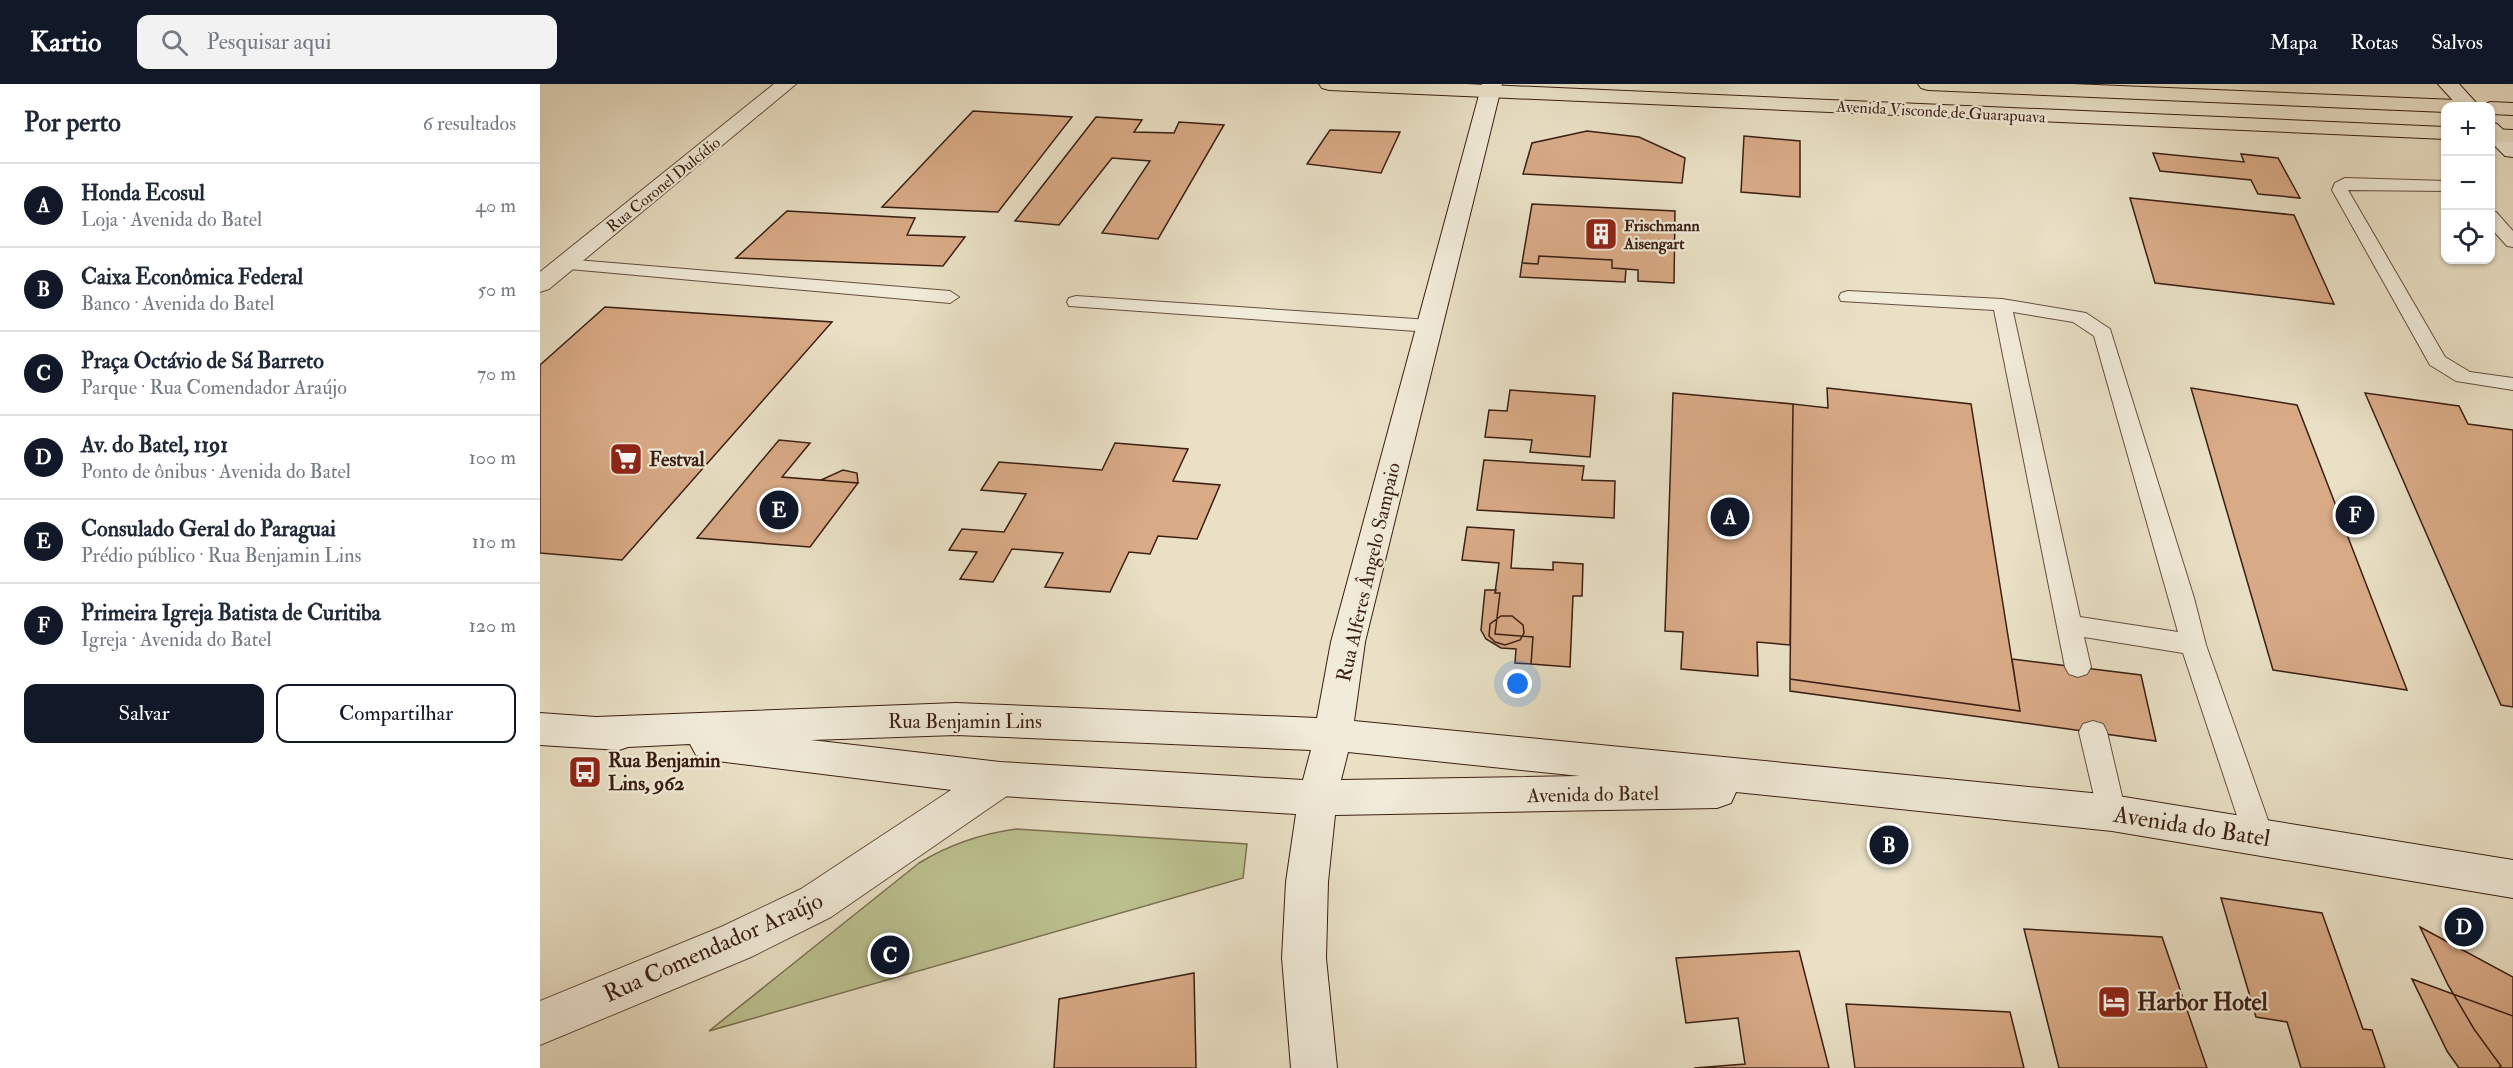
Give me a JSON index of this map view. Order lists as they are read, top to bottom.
{
  "streets": {
    "main road": [
      "Avenida Visconde de Guarapuava",
      "Rua Coronel Dulcídio",
      "Rua Alferes Ângelo Sampaio",
      "Rua Benjamin Lins",
      "Avenida do Batel",
      "Rua Comendador Araújo"
    ]
  },
  "crossings": [
    ["Avenida Visconde de Guarapuava", "Rua Alferes Ângelo Sampaio"],
    ["Rua Alferes Ângelo Sampaio", "Rua Benjamin Lins"],
    ["Rua Alferes Ângelo Sampaio", "Avenida do Batel"],
    ["Rua Benjamin Lins", "Avenida do Batel"],
    ["Rua Benjamin Lins", "Rua Comendador Araújo"]
  ],
  "places": {
    "building": ["Frischmann Aisengart"],
    "supermarket": ["Festval"],
    "bus stop": ["Rua Benjamin Lins, 962"],
    "hotel": ["Harbor Hotel"]
  },
  "page": {
    "header": "Kartio",
    "search": "Pesquisar aqui",
    "nav": ["Mapa", "Rotas", "Salvos"],
    "heading": ["Por perto", "6 resultados"],
    "map_buttons": ["+", "−"],
    "list": [
      {
        "mark": "A",
        "name": "Honda Ecosul",
        "note": "Loja · Avenida do Batel",
        "value": "40 m"
      },
      {
        "mark": "B",
        "name": "Caixa Econômica Federal",
        "note": "Banco · Avenida do Batel",
        "value": "50 m"
      },
      {
        "mark": "C",
        "name": "Praça Octávio de Sá Barreto",
        "note": "Parque · Rua Comendador Araújo",
        "value": "70 m"
      },
      {
        "mark": "D",
        "name": "Av. do Batel, 1191",
        "note": "Ponto de ônibus · Avenida do Batel",
        "value": "100 m"
      },
      {
        "mark": "E",
        "name": "Consulado Geral do Paraguai",
        "note": "Prédio público · Rua Benjamin Lins",
        "value": "110 m"
      },
      {
        "mark": "F",
        "name": "Primeira Igreja Batista de Curitiba",
        "note": "Igreja · Avenida do Batel",
        "value": "120 m"
      }
    ],
    "pins": [
      "E",
      "F",
      "A",
      "B",
      "D",
      "C"
    ],
    "buttons": ["Salvar", "Compartilhar"]
  }
}
